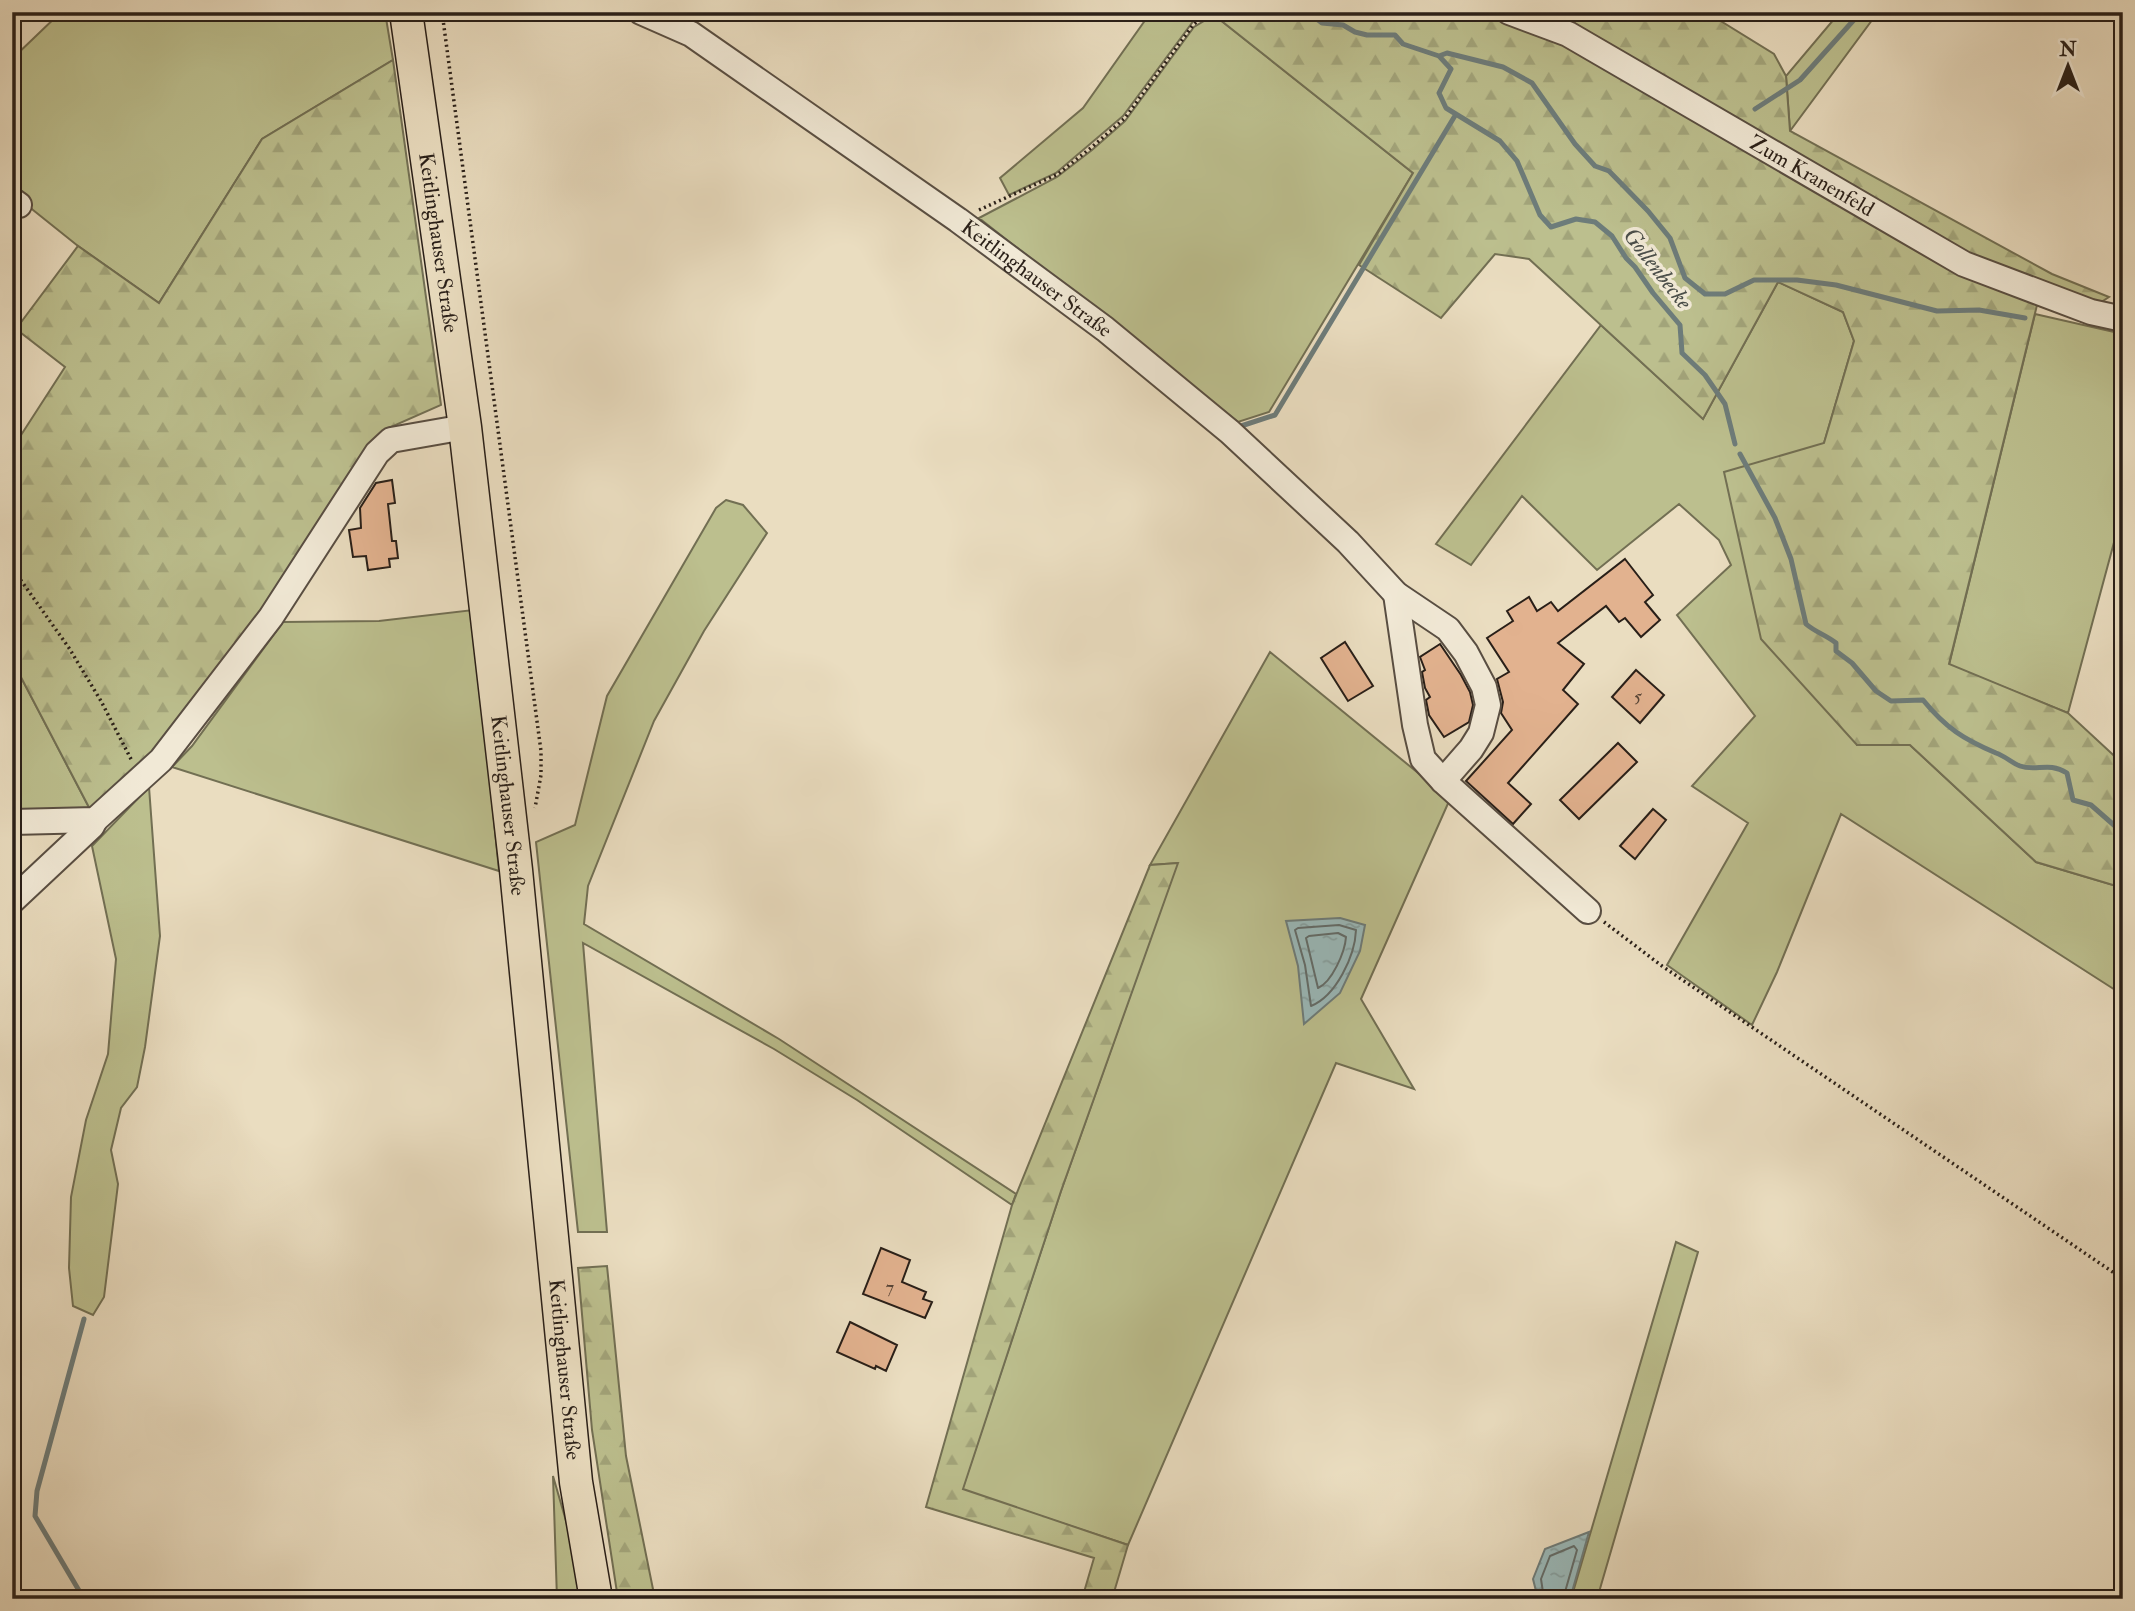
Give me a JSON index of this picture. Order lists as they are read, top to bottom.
{
  "streets": {
    "main road": ["Keitlinghauser Straße"],
    "street": ["Zum Kranenfeld"]
  },
  "water": ["Gollenbecke"],
  "house_numbers": ["5", "7"],
  "north": "top"
}
